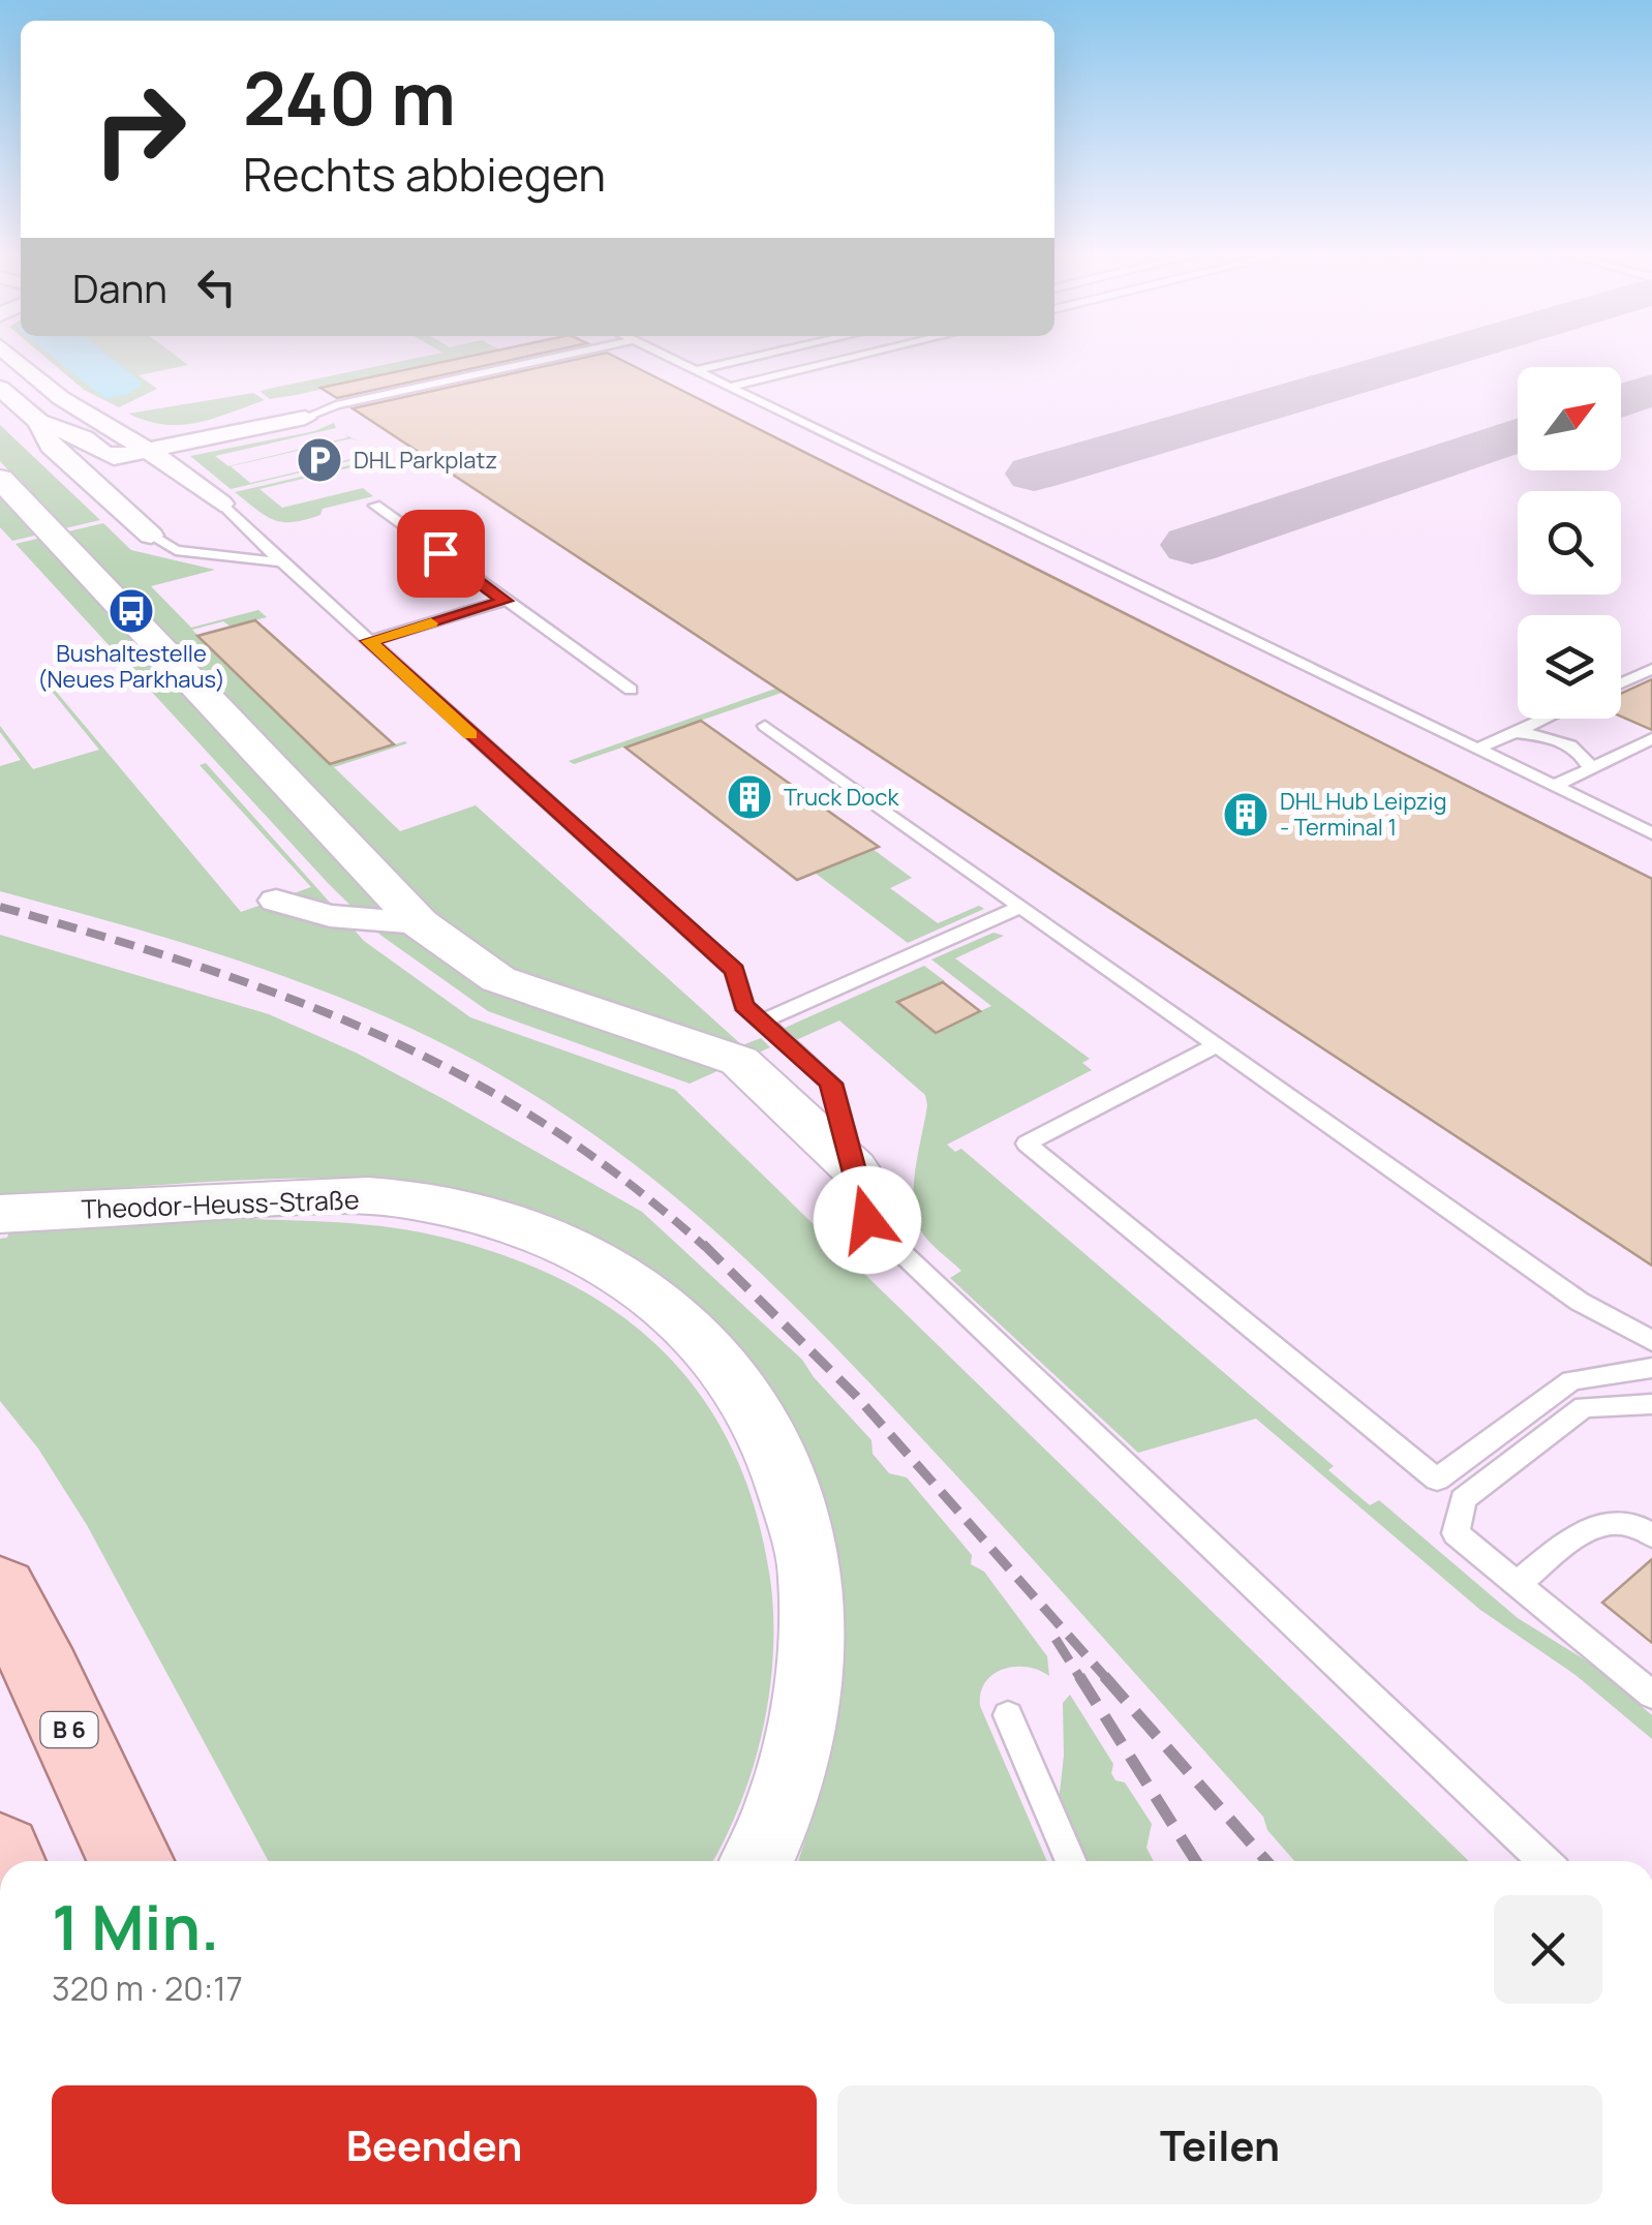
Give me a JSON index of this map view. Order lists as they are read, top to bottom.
{
  "streets": {
    "main road": ["B 6"],
    "street": ["Theodor-Heuss-Straße"]
  },
  "places": {
    "parking": ["DHL Parkplatz"],
    "bus stop": ["Bushaltestelle (Neues Parkhaus)"],
    "building": ["Truck Dock", "DHL Hub Leipzig - Terminal 1"]
  },
  "north": "top right",
  "page": {
    "turn": ["240 m", "Rechts abbiegen"],
    "then": "Dann",
    "heading": ["1 Min.", "320 m · 20:17"],
    "buttons": ["Beenden", "Teilen"]
  }
}
